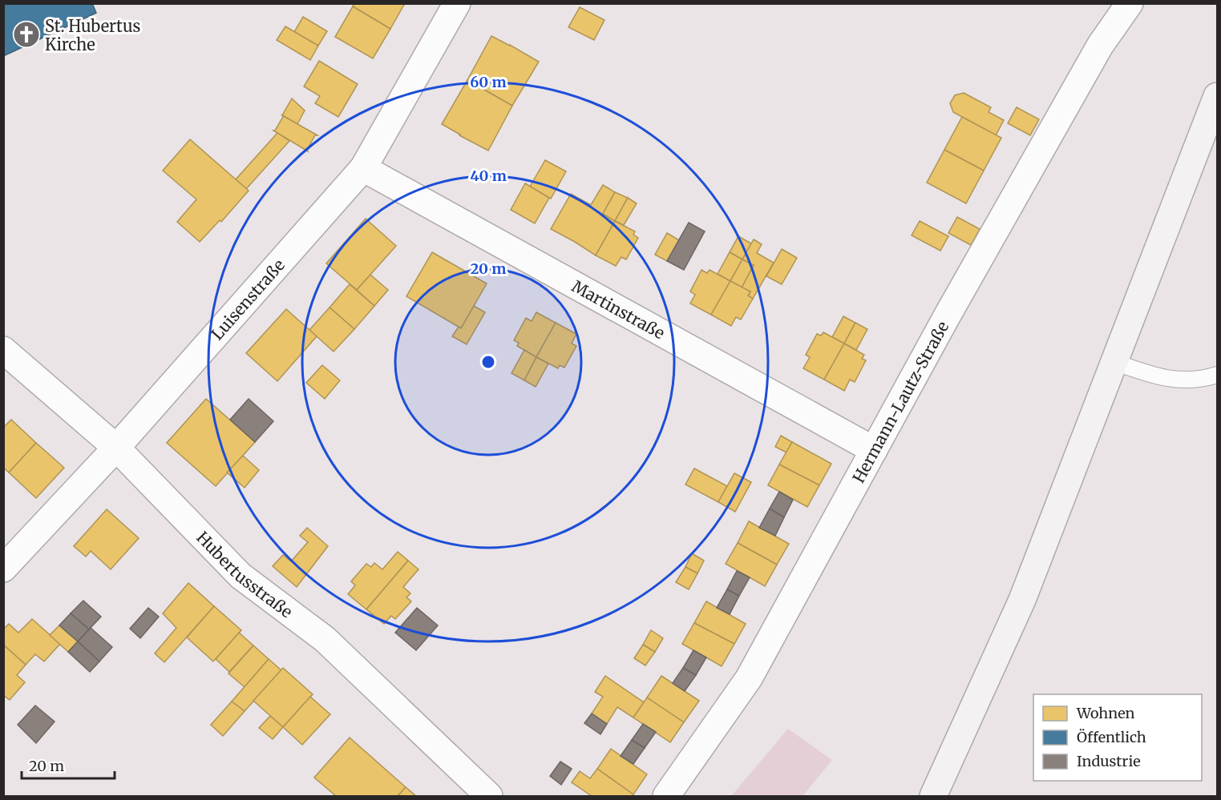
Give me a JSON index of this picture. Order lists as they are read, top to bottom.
{
  "streets": {
    "street": [
      "Luisenstraße",
      "Martinstraße",
      "Hermann-Lautz-Straße",
      "Hubertusstraße"
    ]
  },
  "crossings": [
    ["Luisenstraße", "Martinstraße"],
    ["Luisenstraße", "Hubertusstraße"],
    ["Martinstraße", "Hermann-Lautz-Straße"]
  ],
  "places": {
    "church": ["St. Hubertus Kirche"]
  },
  "legend": ["Wohnen", "Öffentlich", "Industrie"],
  "scale_bar": "20 m",
  "rings": ["60 m", "40 m", "20 m"]
}
